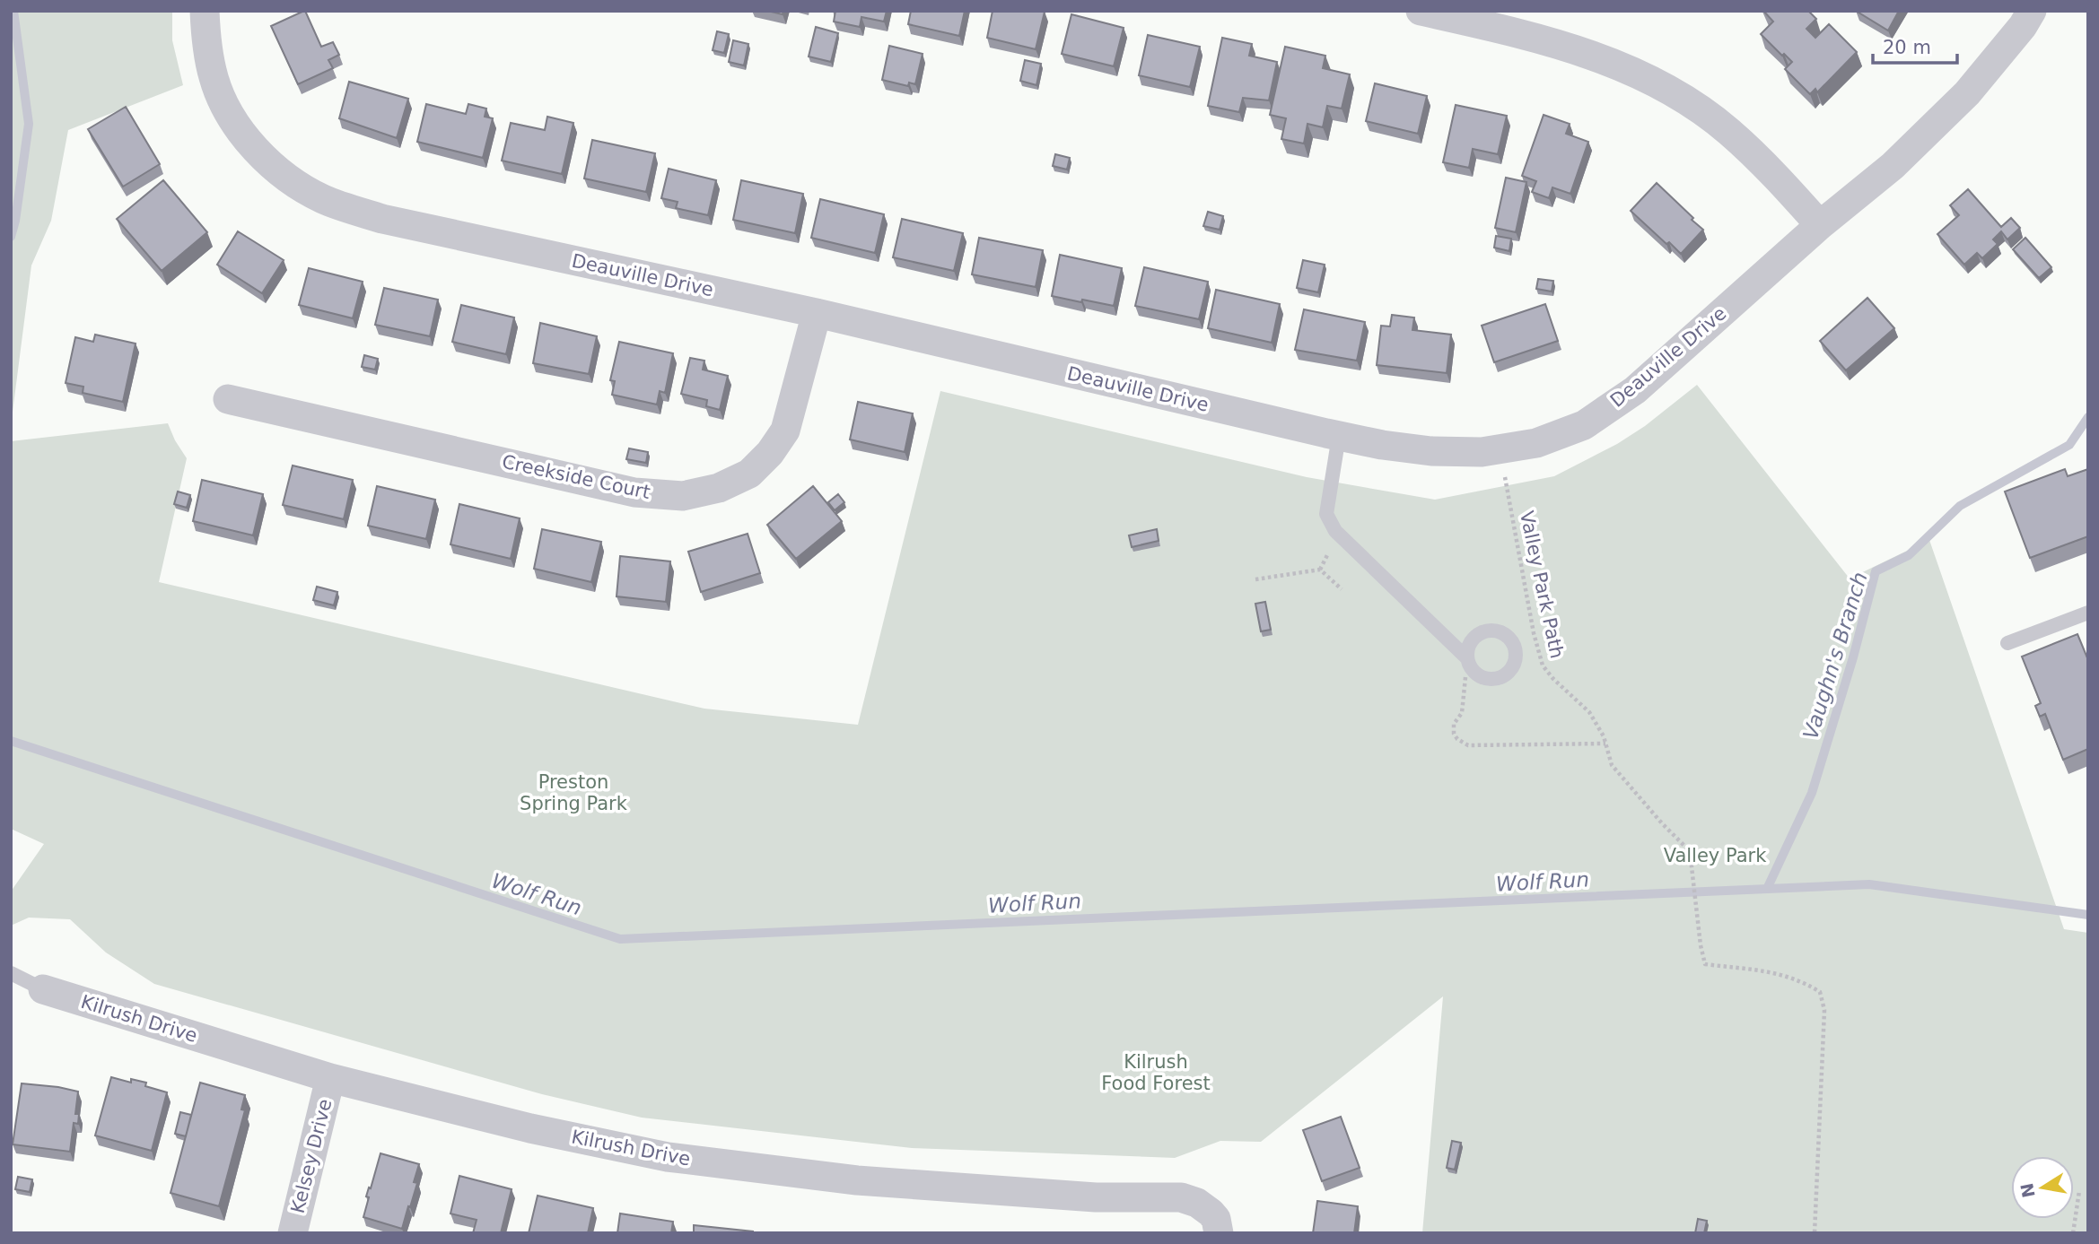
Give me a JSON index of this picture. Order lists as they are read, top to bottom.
{
  "streets": {
    "street": [
      "Deauville Drive",
      "Creekside Court",
      "Kilrush Drive",
      "Kelsey Drive"
    ],
    "path": ["Valley Park Path"]
  },
  "crossings": [
    ["Deauville Drive", "Creekside Court"],
    ["Deauville Drive", "Valley Park Path"],
    ["Kilrush Drive", "Kelsey Drive"]
  ],
  "water": ["Vaughn's Branch", "Wolf Run"],
  "parks": ["Preston Spring Park", "Valley Park", "Kilrush Food Forest"],
  "scale_bar": "20 m",
  "north": "left"
}
